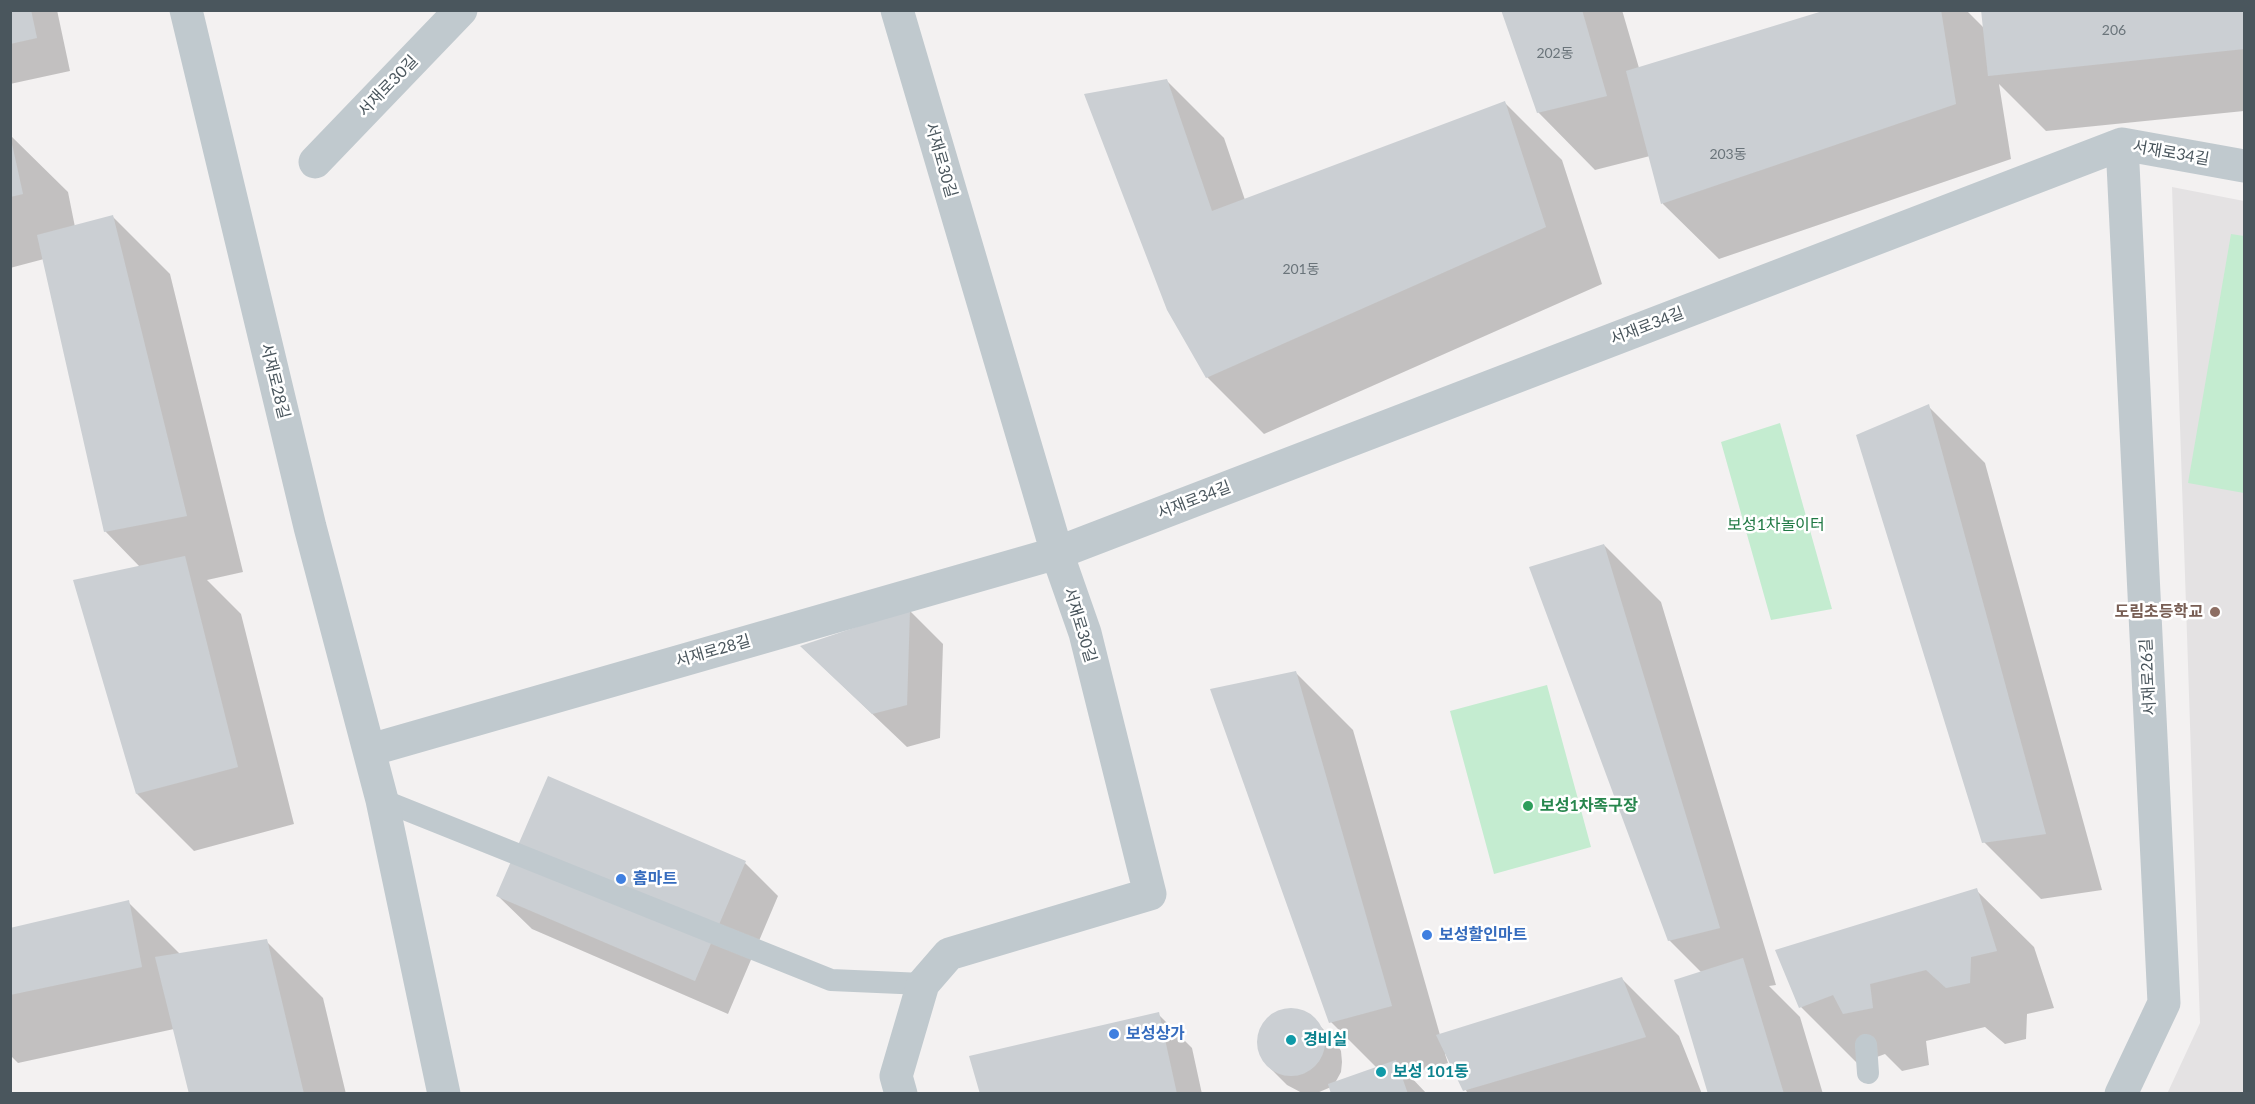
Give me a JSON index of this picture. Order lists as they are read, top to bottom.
{
  "streets": {
    "street": [
      "서재로30길",
      "서재로34길",
      "서재로28길",
      "서재로26길"
    ]
  },
  "crossings": [
    ["서재로30길", "서재로34길"],
    ["서재로30길", "서재로28길"],
    ["서재로34길", "서재로28길"],
    ["서재로34길", "서재로26길"]
  ],
  "parks": ["보성1차놀이터"],
  "places": [
    "도림초등학교",
    "보성1차족구장",
    "홈마트",
    "보성할인마트",
    "보성상가",
    "경비실",
    "보성 101동"
  ],
  "house_numbers": [
    "206",
    "202동",
    "203동",
    "201동"
  ]
}
